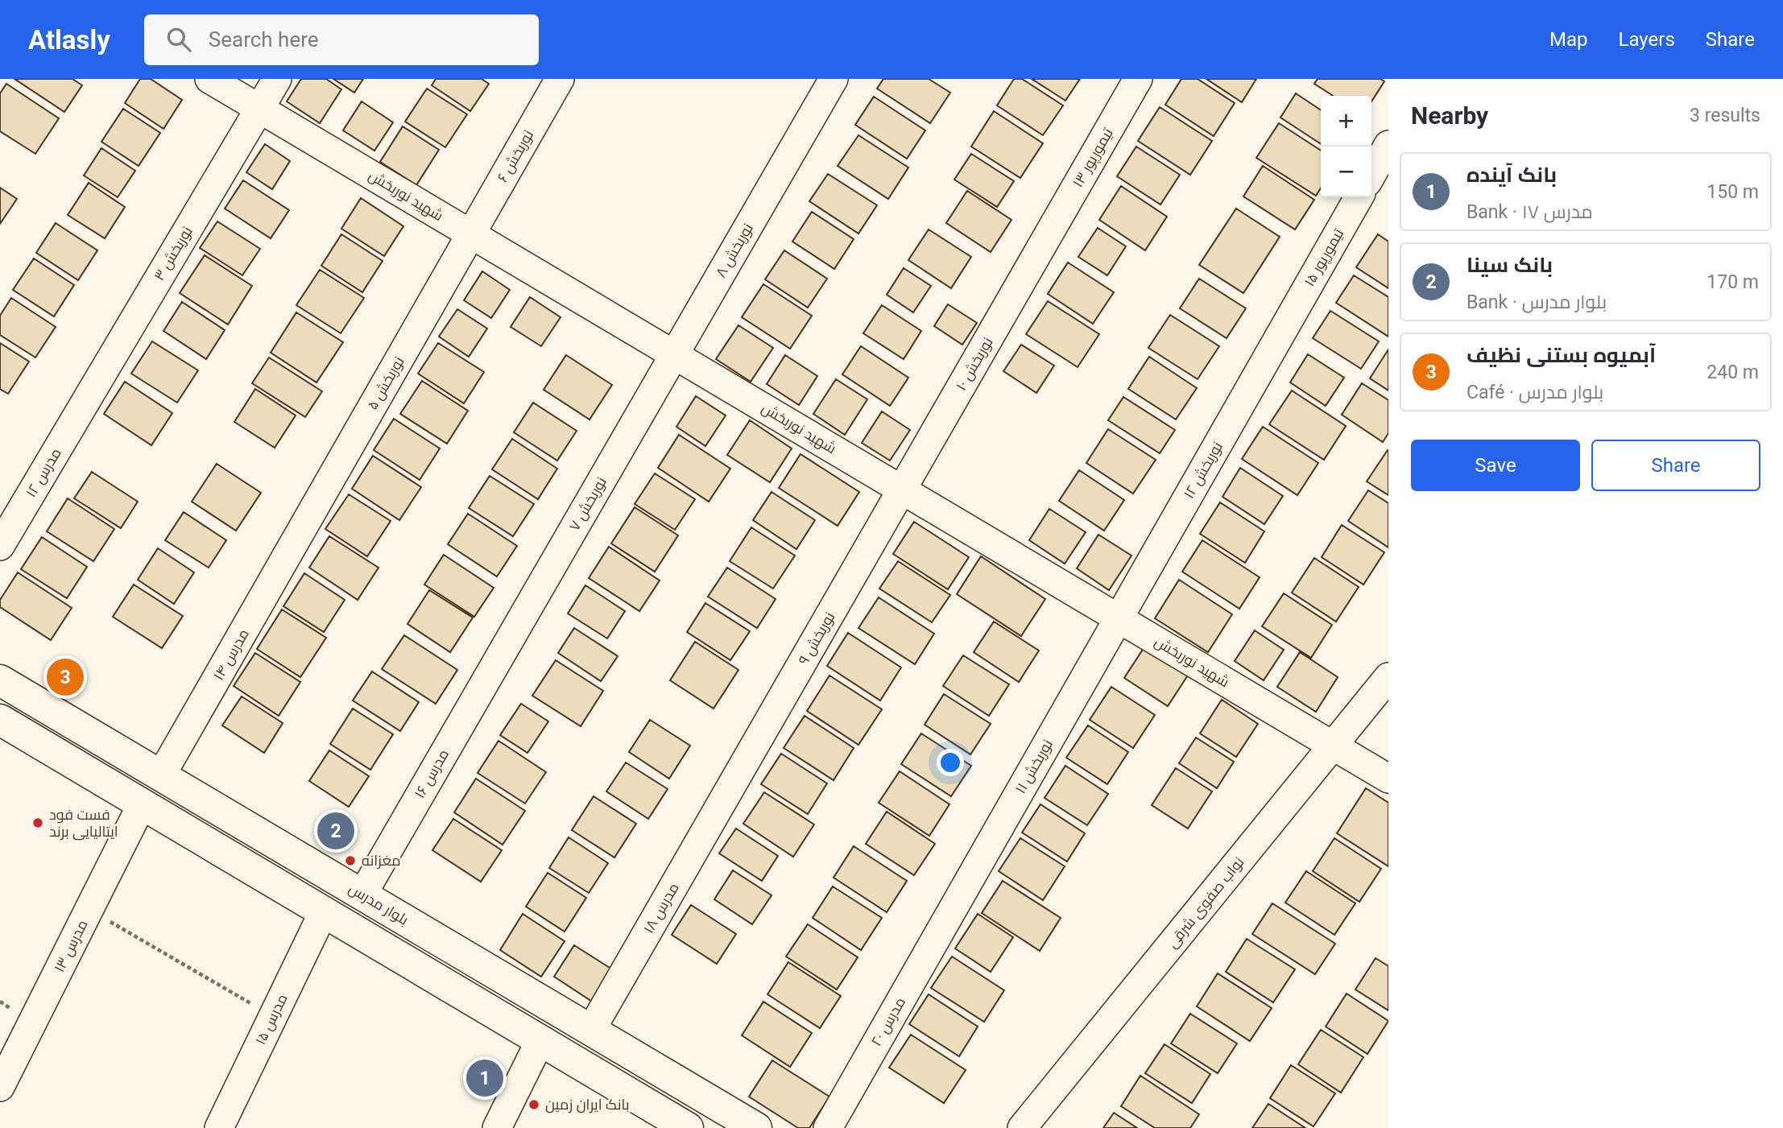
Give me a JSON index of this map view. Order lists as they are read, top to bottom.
{
  "streets": {
    "main road": ["بلوار مدرس"],
    "street": [
      "نوربخش ۶",
      "تیمورپور ۱۳",
      "شهید نوربخش",
      "نوربخش ۸",
      "نوربخش ۳",
      "تیمورپور ۱۵",
      "نوربخش ۱۰",
      "نوربخش ۵",
      "نوربخش ۱۲",
      "مدرس ۱۲",
      "نوربخش ۷",
      "نوربخش ۹",
      "مدرس ۱۴",
      "نوربخش ۱۱",
      "مدرس ۱۶",
      "نواب صفوی شرقی",
      "مدرس ۱۸",
      "مدرس ۱۳",
      "مدرس ۱۵",
      "مدرس ۲۰"
    ]
  },
  "crossings": [
    ["نوربخش ۶", "شهید نوربخش"],
    ["نوربخش ۶", "نوربخش ۵"],
    ["تیمورپور ۱۳", "نوربخش ۱۰"],
    ["شهید نوربخش", "نوربخش ۸"],
    ["شهید نوربخش", "نوربخش ۳"],
    ["شهید نوربخش", "نوربخش ۱۰"],
    ["شهید نوربخش", "نوربخش ۵"],
    ["شهید نوربخش", "نوربخش ۱۲"],
    ["شهید نوربخش", "نوربخش ۷"],
    ["شهید نوربخش", "نوربخش ۹"],
    ["شهید نوربخش", "نوربخش ۱۱"],
    ["شهید نوربخش", "نواب صفوی شرقی"],
    ["نوربخش ۸", "نوربخش ۷"],
    ["نوربخش ۳", "مدرس ۱۲"],
    ["تیمورپور ۱۵", "نوربخش ۱۲"],
    ["نوربخش ۱۰", "نوربخش ۹"],
    ["نوربخش ۵", "مدرس ۱۴"],
    ["نوربخش ۱۲", "نوربخش ۱۱"],
    ["نوربخش ۷", "مدرس ۱۶"],
    ["نوربخش ۹", "مدرس ۱۸"],
    ["مدرس ۱۴", "بلوار مدرس"],
    ["نوربخش ۱۱", "مدرس ۲۰"],
    ["مدرس ۱۶", "بلوار مدرس"],
    ["بلوار مدرس", "مدرس ۱۸"]
  ],
  "places": ["فست فود ایتالیایی برند", "مغزانه", "بانک ایران زمین"],
  "page": {
    "header": "Atlasly",
    "search": "Search here",
    "nav": ["Map", "Layers", "Share"],
    "heading": ["Nearby", "3 results"],
    "map_buttons": ["+", "−"],
    "list": [
      {
        "mark": "1",
        "name": "بانک آینده",
        "note": "Bank · مدرس ۱۷",
        "value": "150 m"
      },
      {
        "mark": "2",
        "name": "بانک سینا",
        "note": "Bank · بلوار مدرس",
        "value": "170 m"
      },
      {
        "mark": "3",
        "name": "آبمیوه بستنی نظیف",
        "note": "Café · بلوار مدرس",
        "value": "240 m"
      }
    ],
    "buttons": ["Save", "Share"],
    "pins": ["3", "2", "1"]
  }
}
